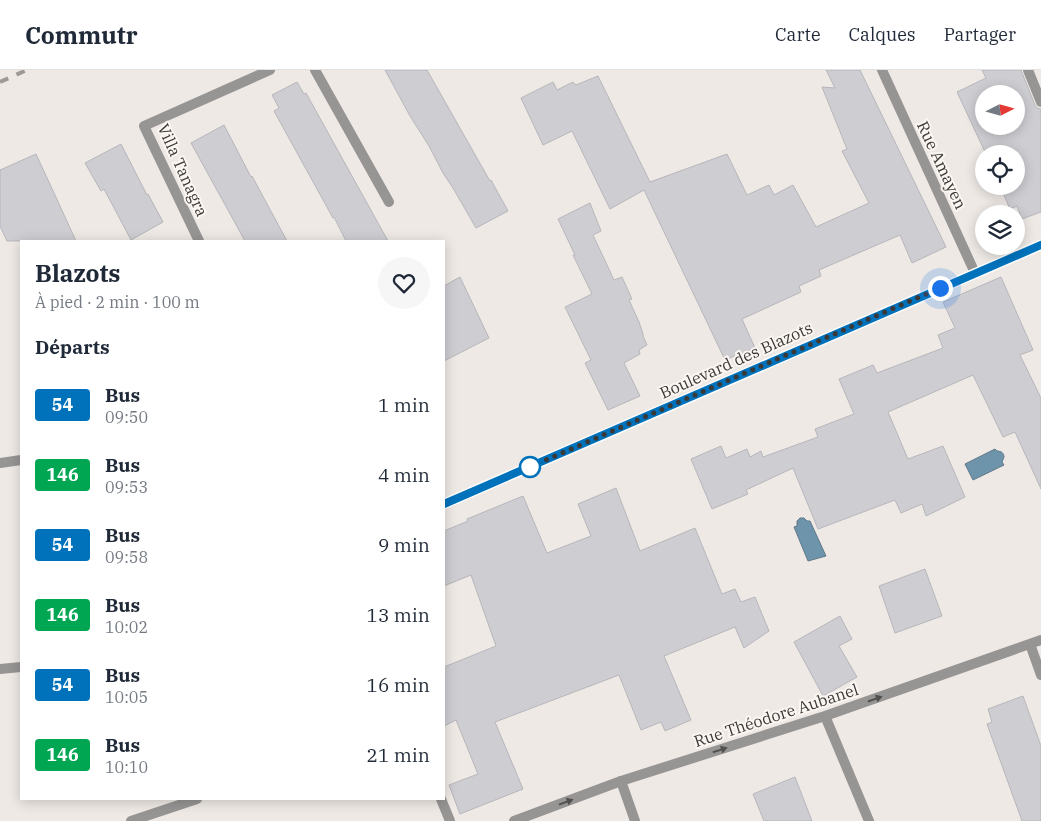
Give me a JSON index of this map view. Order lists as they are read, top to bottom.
{
  "streets": {
    "street": [
      "Rue Amayen",
      "Villa Tanagra",
      "Boulevard des Blazots",
      "Rue Théodore Aubanel"
    ]
  },
  "crossings": [
    ["Rue Amayen", "Boulevard des Blazots"]
  ],
  "one_way": ["Rue Théodore Aubanel"],
  "lines": ["bus line 54"],
  "north": "right",
  "page": {
    "header": "Commutr",
    "nav": ["Carte", "Calques", "Partager"],
    "heading": [
      ["Blazots", "À pied · 2 min · 100 m"],
      "Départs"
    ],
    "list": [
      {
        "mark": "54",
        "name": "Bus",
        "note": "09:50",
        "value": "1 min"
      },
      {
        "mark": "146",
        "name": "Bus",
        "note": "09:53",
        "value": "4 min"
      },
      {
        "mark": "54",
        "name": "Bus",
        "note": "09:58",
        "value": "9 min"
      },
      {
        "mark": "146",
        "name": "Bus",
        "note": "10:02",
        "value": "13 min"
      },
      {
        "mark": "54",
        "name": "Bus",
        "note": "10:05",
        "value": "16 min"
      },
      {
        "mark": "146",
        "name": "Bus",
        "note": "10:10",
        "value": "21 min"
      }
    ]
  }
}
